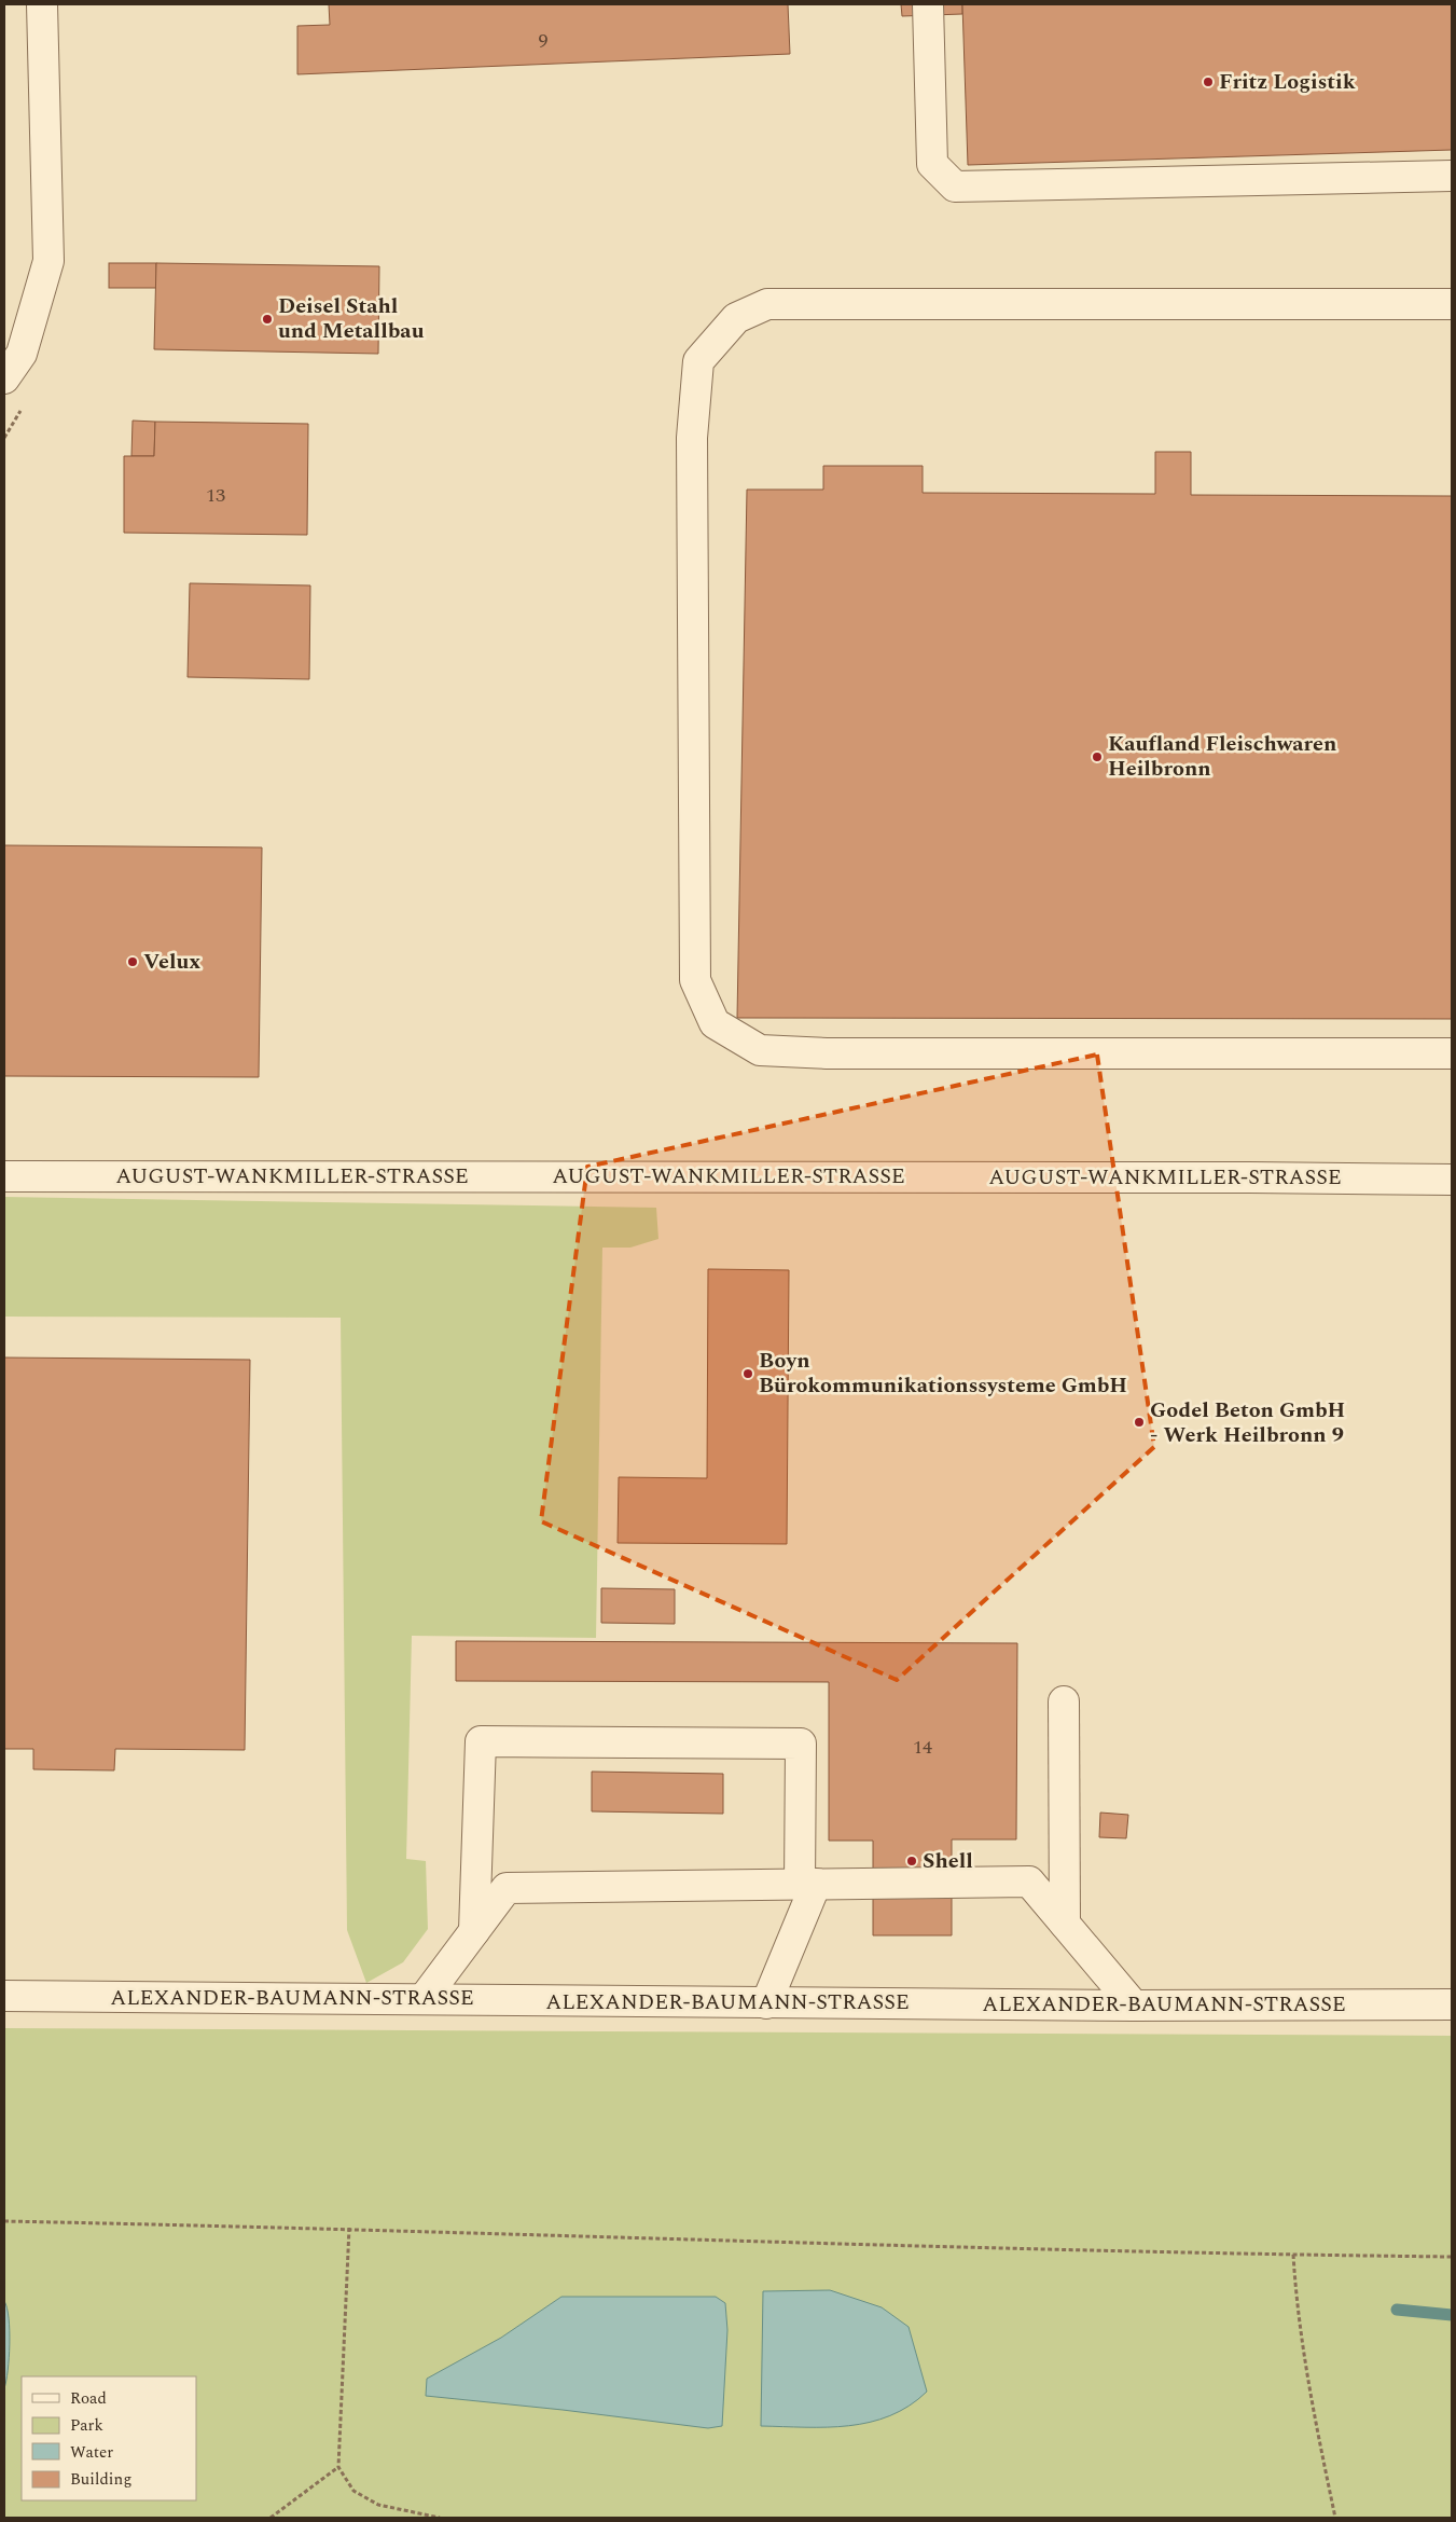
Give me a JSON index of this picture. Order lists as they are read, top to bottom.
{
  "streets": {
    "street": ["AUGUST-WANKMILLER-STRASSE", "ALEXANDER-BAUMANN-STRASSE"]
  },
  "places": [
    "Fritz Logistik",
    "Deisel Stahl und Metallbau",
    "Kaufland Fleischwaren Heilbronn",
    "Velux",
    "Boyn Bürokommunikationssysteme GmbH",
    "Godel Beton GmbH - Werk Heilbronn 9",
    "Shell"
  ],
  "house_numbers": ["9", "13", "14"],
  "legend": [
    "Road",
    "Park",
    "Water",
    "Building"
  ]
}
